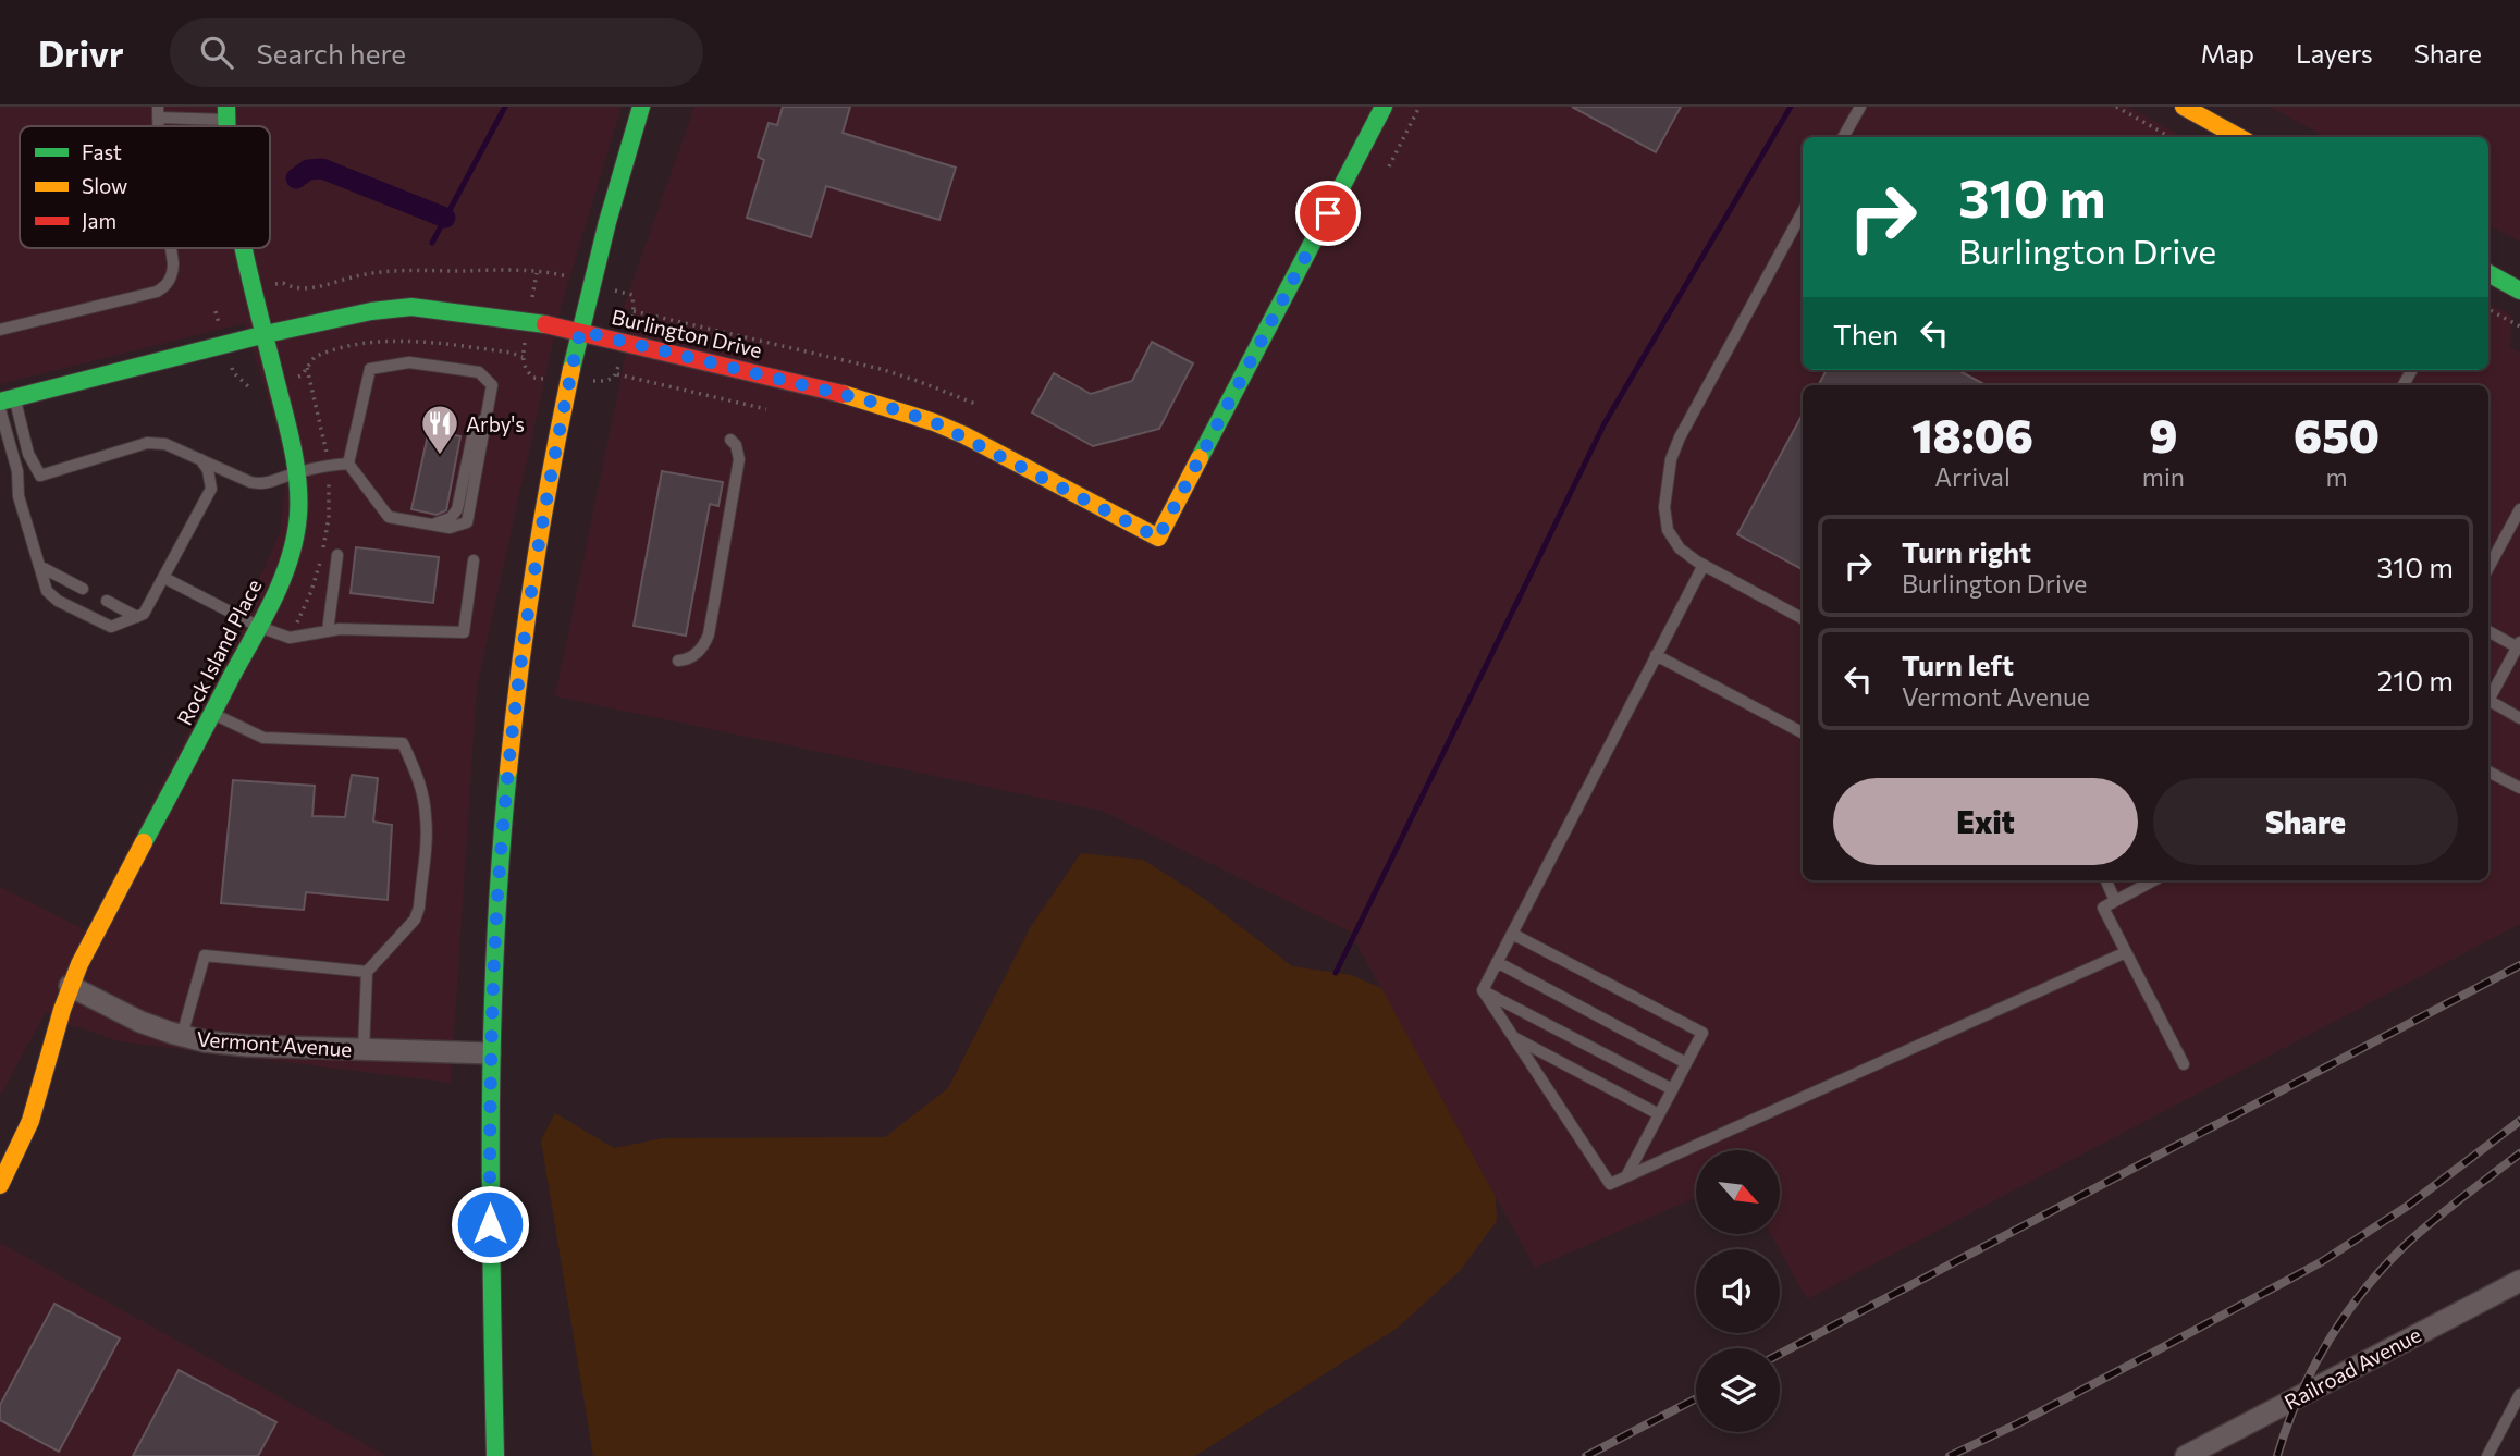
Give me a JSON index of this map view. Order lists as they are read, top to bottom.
{
  "streets": {
    "street": [
      "Burlington Drive",
      "Rock Island Place",
      "Vermont Avenue",
      "Railroad Avenue"
    ]
  },
  "crossings": [
    ["Burlington Drive", "Rock Island Place"],
    ["Rock Island Place", "Vermont Avenue"]
  ],
  "places": {
    "restaurant": ["Arby's"]
  },
  "legend": ["Fast", "Slow", "Jam"],
  "north": "bottom right",
  "page": {
    "header": "Drivr",
    "search": "Search here",
    "nav": ["Map", "Layers", "Share"],
    "turn": ["310 m", "Burlington Drive"],
    "then": "Then",
    "eta": [
      "18:06",
      "Arrival",
      "9",
      "min",
      "650",
      "m"
    ],
    "list": [
      {
        "name": "Turn right",
        "note": "Burlington Drive",
        "value": "310 m"
      },
      {
        "name": "Turn left",
        "note": "Vermont Avenue",
        "value": "210 m"
      }
    ],
    "buttons": ["Exit", "Share"]
  }
}
